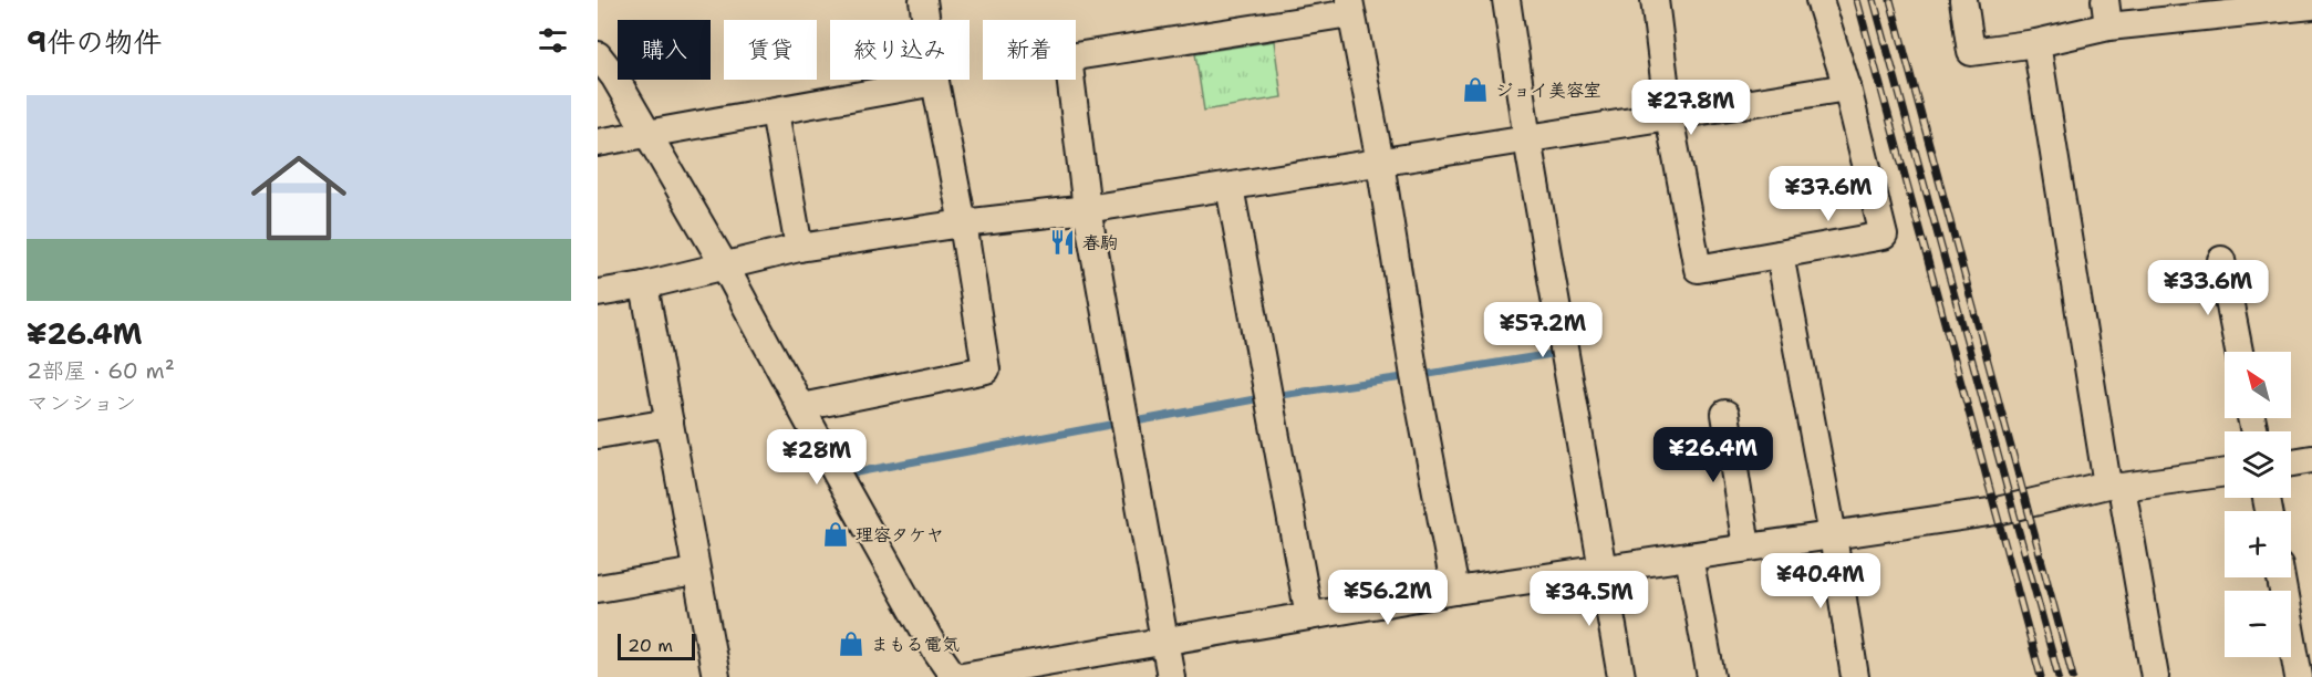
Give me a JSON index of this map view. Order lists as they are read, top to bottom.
{
  "places": {
    "shop": ["ジョイ美容室", "理容タケヤ", "まもる電気"],
    "restaurant": ["春駒"]
  },
  "scale_bar": "20 m",
  "north": "top left",
  "page": {
    "heading": "9件の物件",
    "chip": [
      "購入",
      "賃貸",
      "絞り込み",
      "新着"
    ],
    "list": [
      {
        "name": "¥26.4M",
        "note": "2部屋 · 60 m² · マンション"
      }
    ],
    "price": [
      "¥27.8M",
      "¥37.6M",
      "¥33.6M",
      "¥57.2M",
      "¥26.4M",
      "¥28M",
      "¥40.4M",
      "¥56.2M",
      "¥34.5M"
    ],
    "map_buttons": ["+", "−"],
    "scale": "20 m"
  }
}
